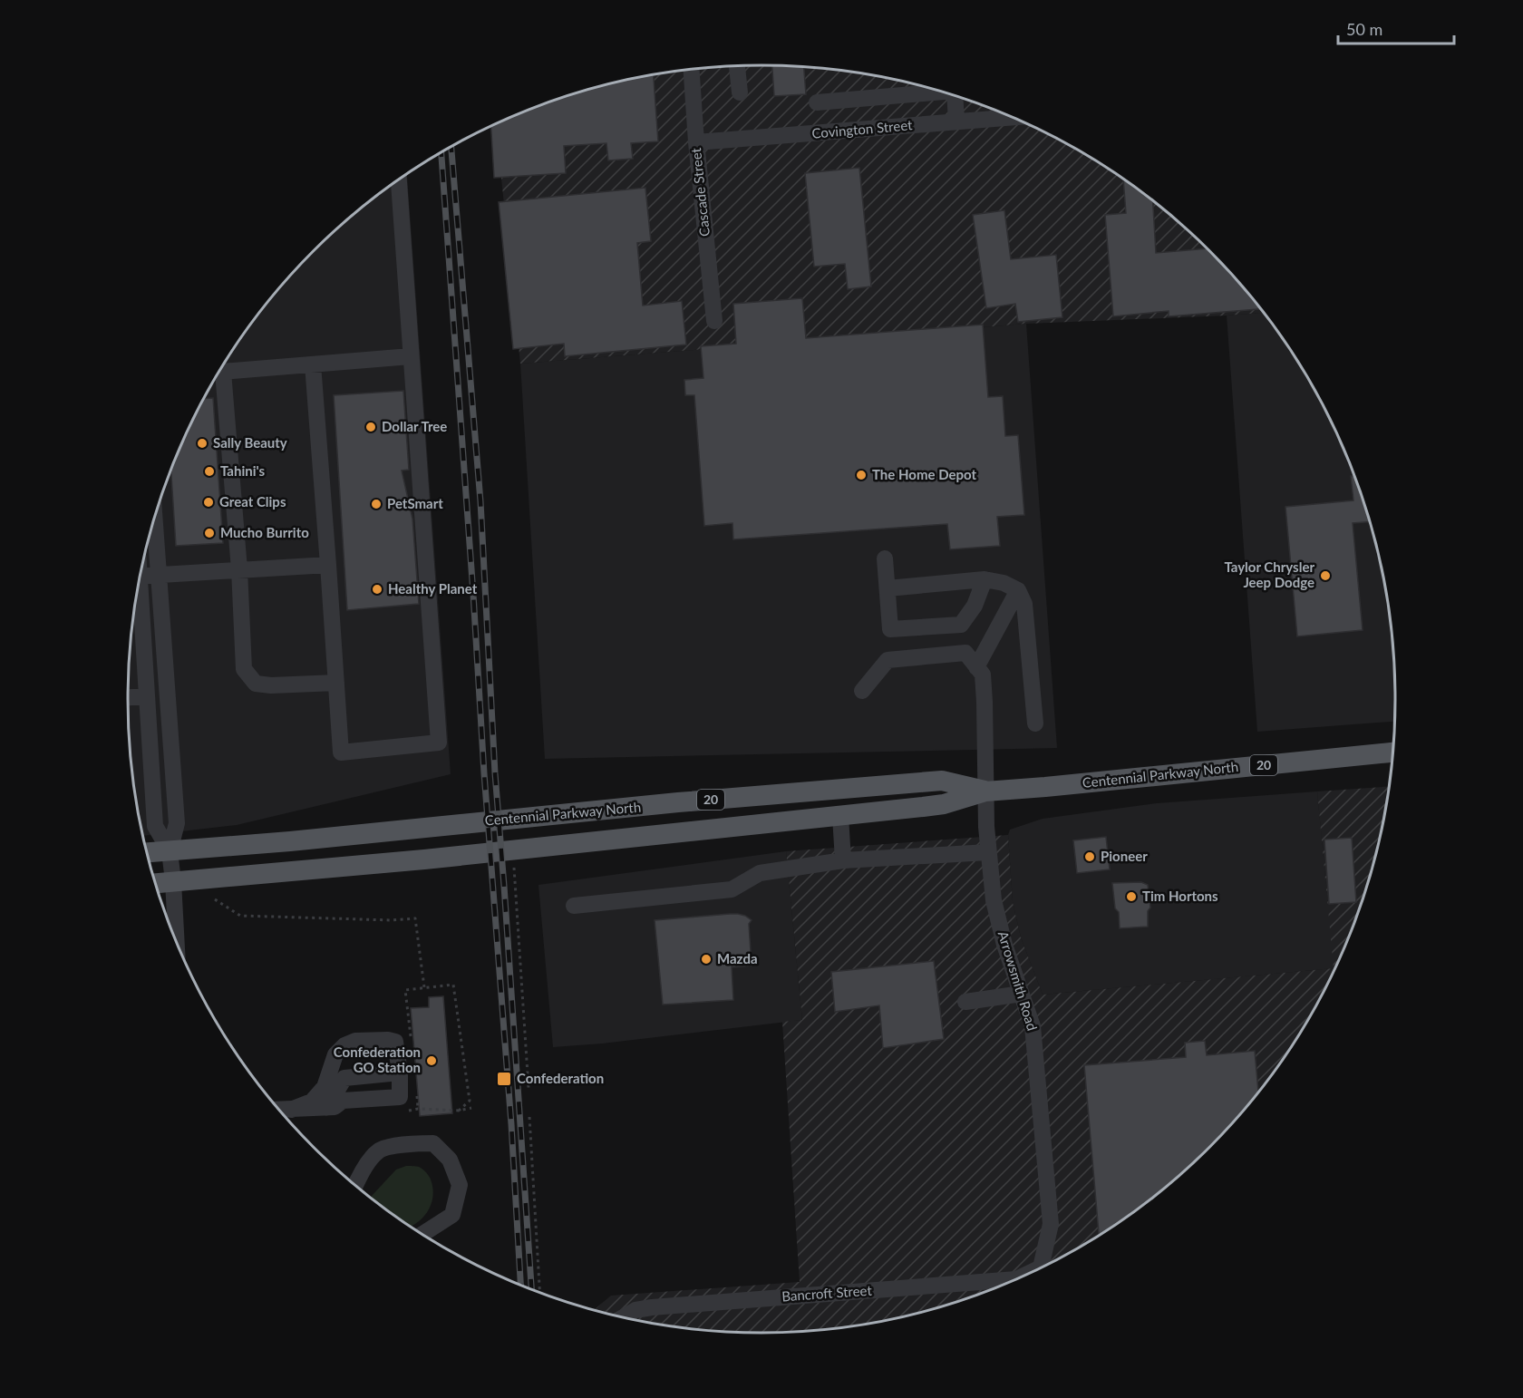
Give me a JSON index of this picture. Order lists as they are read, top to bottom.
{
  "streets": {
    "main road": ["20", "Centennial Parkway North"],
    "street": [
      "Covington Street",
      "Cascade Street",
      "Arrowsmith Road",
      "Bancroft Street"
    ]
  },
  "crossings": [
    ["Covington Street", "Cascade Street"],
    ["Centennial Parkway North", "Arrowsmith Road"],
    ["Arrowsmith Road", "Bancroft Street"]
  ],
  "places": {
    "other": [
      "Dollar Tree",
      "Sally Beauty",
      "Tahini's",
      "The Home Depot",
      "Great Clips",
      "PetSmart",
      "Mucho Burrito",
      "Taylor Chrysler Jeep Dodge",
      "Healthy Planet",
      "Pioneer",
      "Tim Hortons",
      "Mazda",
      "Confederation GO Station"
    ],
    "transit": ["Confederation"]
  },
  "scale_bar": "50 m"
}
